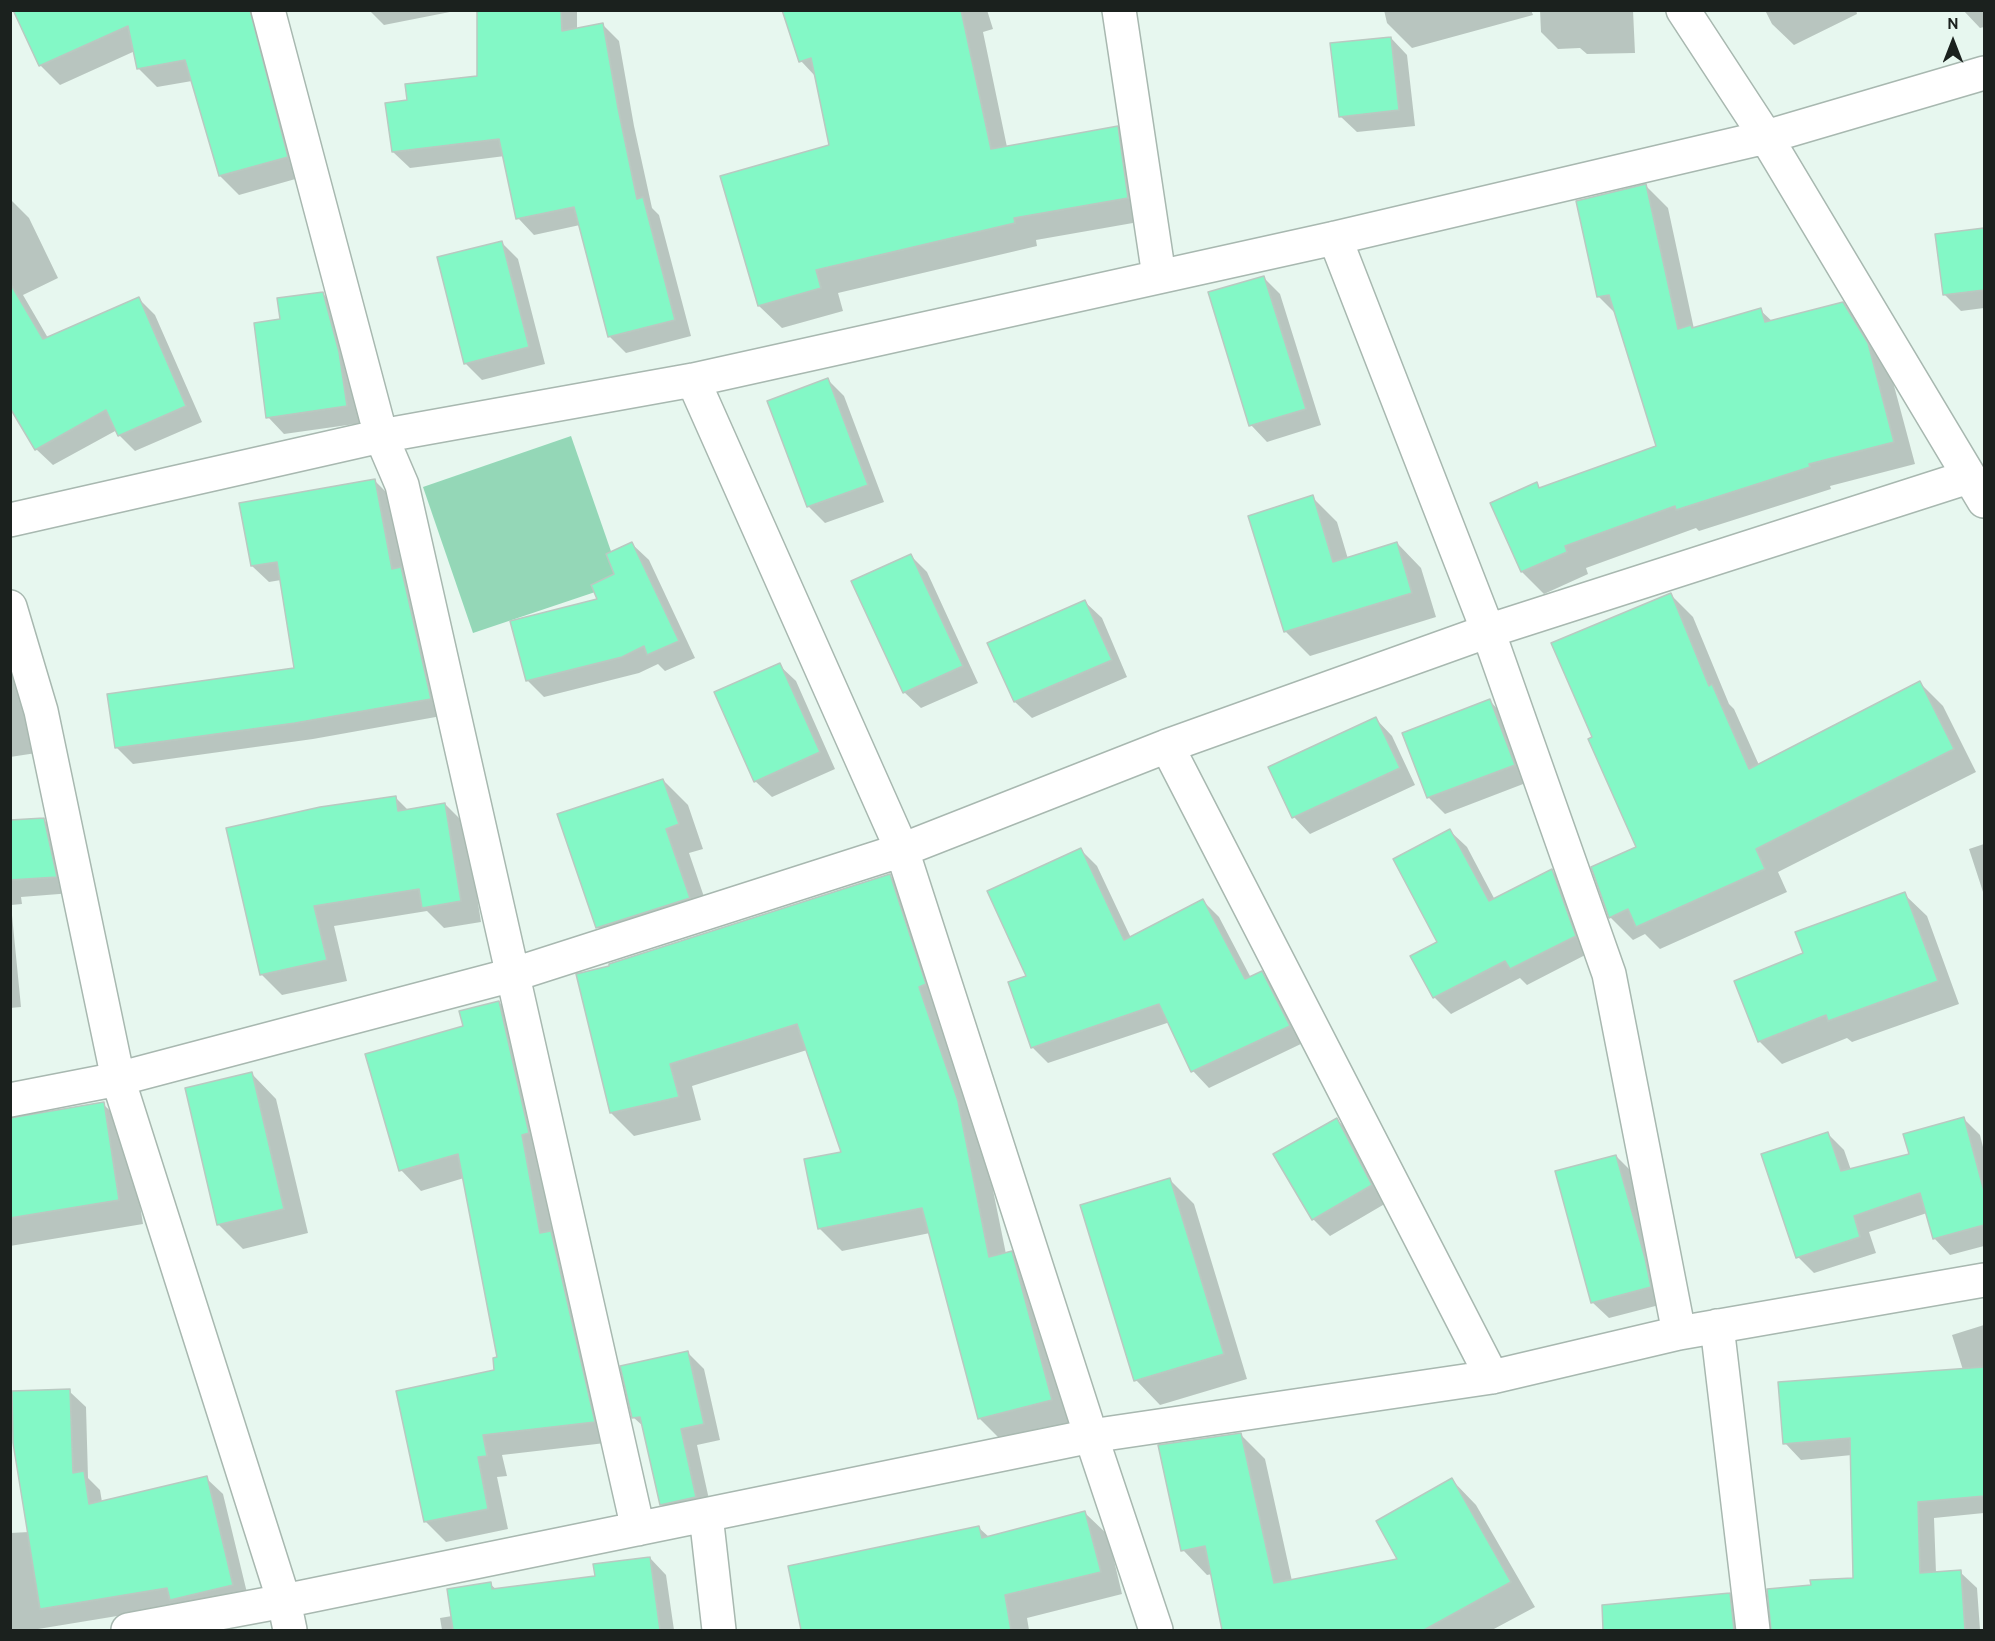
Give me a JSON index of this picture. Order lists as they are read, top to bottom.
{
  "north": "top"
}
